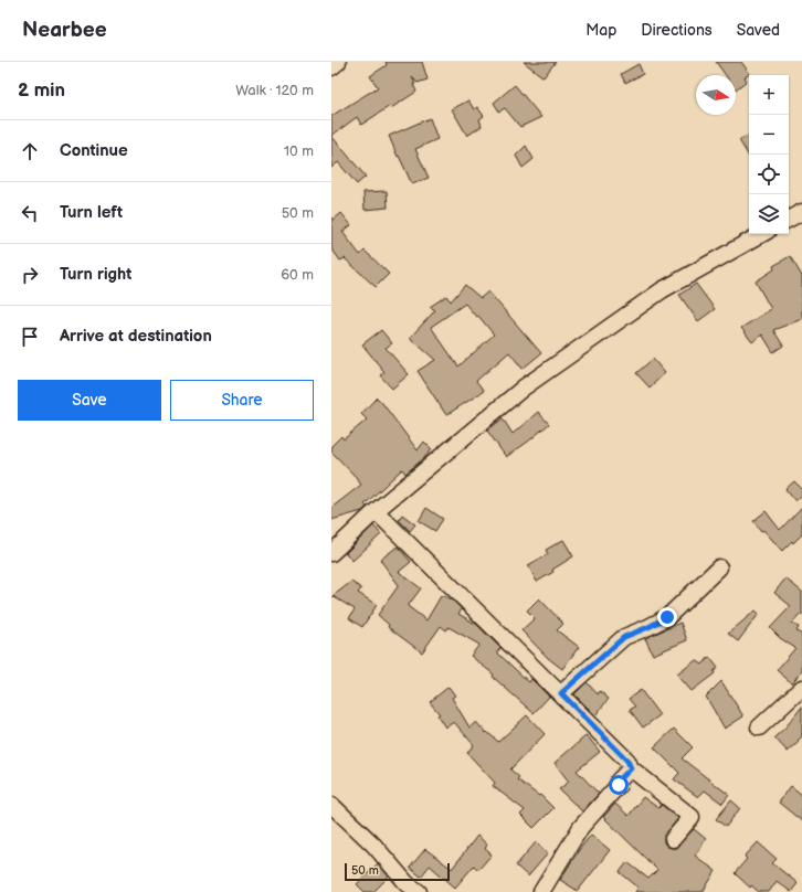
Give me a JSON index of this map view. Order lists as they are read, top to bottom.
{
  "scale_bar": "50 m",
  "north": "right",
  "page": {
    "header": "Nearbee",
    "nav": ["Map", "Directions", "Saved"],
    "heading": ["2 min", "Walk · 120 m"],
    "map_buttons": ["+", "−"],
    "list": [
      ["Continue", "10 m"],
      ["Turn left", "50 m"],
      ["Turn right", "60 m"],
      "Arrive at destination"
    ],
    "buttons": ["Save", "Share"],
    "scale": "50 m"
  }
}
